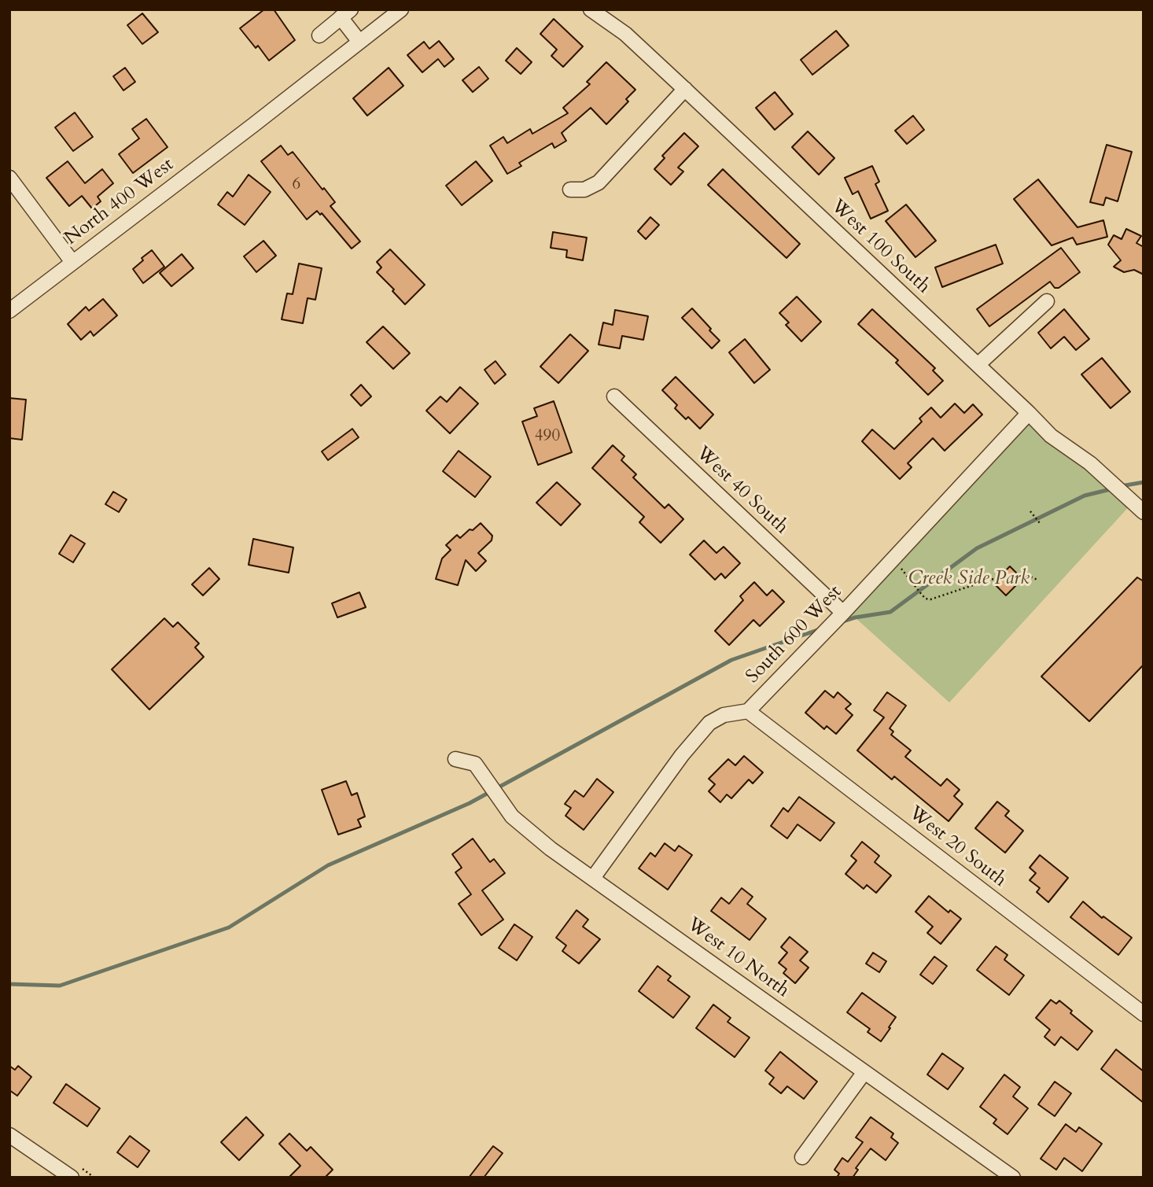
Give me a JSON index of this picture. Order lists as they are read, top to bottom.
{
  "streets": {
    "street": [
      "North 400 West",
      "West 100 South",
      "West 40 South",
      "South 600 West",
      "West 20 South",
      "West 10 North"
    ]
  },
  "crossings": [
    ["West 100 South", "South 600 West"],
    ["West 40 South", "South 600 West"],
    ["South 600 West", "West 20 South"],
    ["South 600 West", "West 10 North"]
  ],
  "parks": ["Creek Side Park"],
  "house_numbers": ["6", "490"]
}
